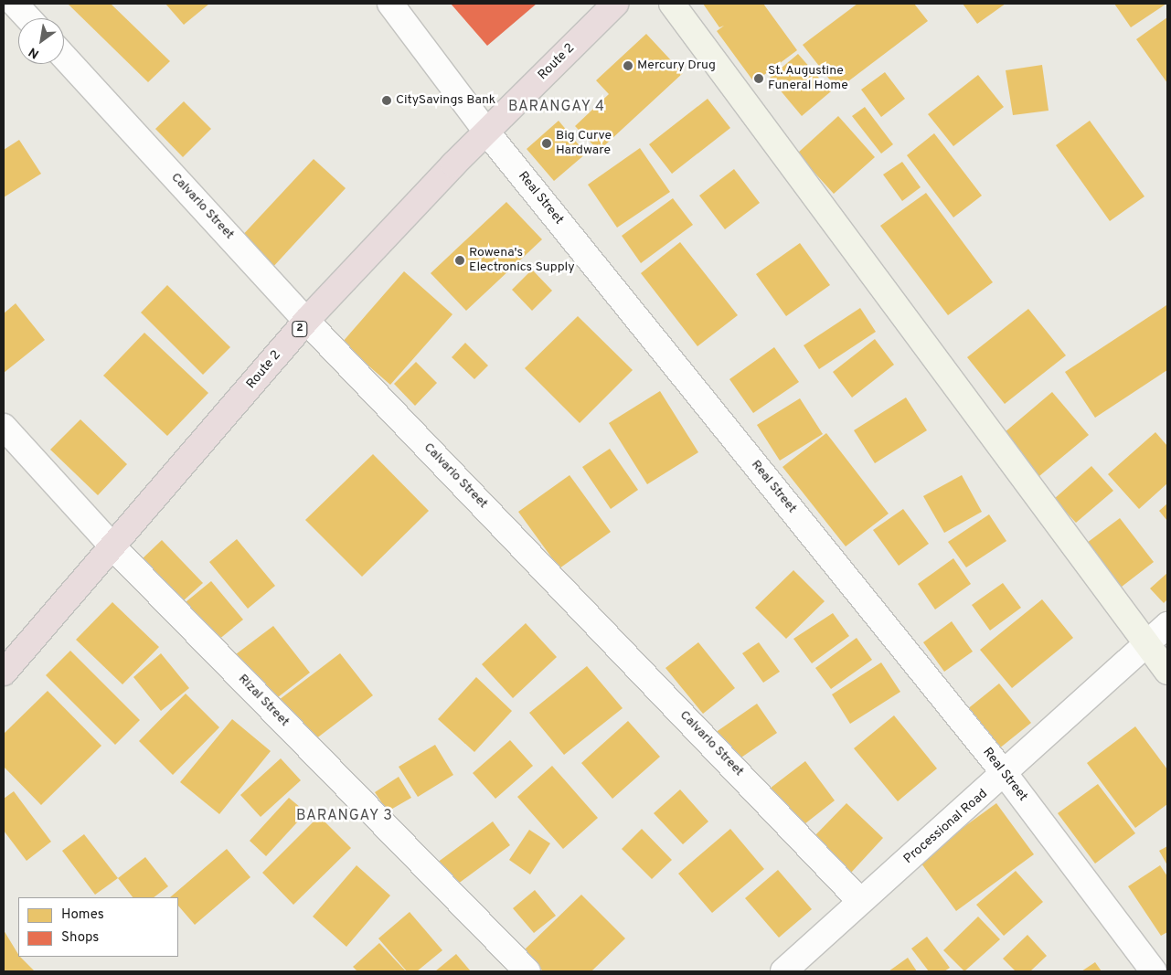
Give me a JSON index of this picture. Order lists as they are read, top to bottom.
{
  "streets": {
    "highway": ["Route 2", "2"],
    "street": [
      "Real Street",
      "Calvario Street",
      "Rizal Street",
      "Processional Road"
    ]
  },
  "crossings": [
    ["Route 2", "Real Street"],
    ["Route 2", "Calvario Street"],
    ["Route 2", "Rizal Street"],
    ["Real Street", "Processional Road"],
    ["Calvario Street", "Processional Road"]
  ],
  "districts": ["BARANGAY 4", "BARANGAY 3"],
  "places": [
    "Mercury Drug",
    "St. Augustine Funeral Home",
    "CitySavings Bank",
    "Big Curve Hardware",
    "Rowena's Electronics Supply"
  ],
  "legend": ["Homes", "Shops"],
  "north": "bottom left"
}
